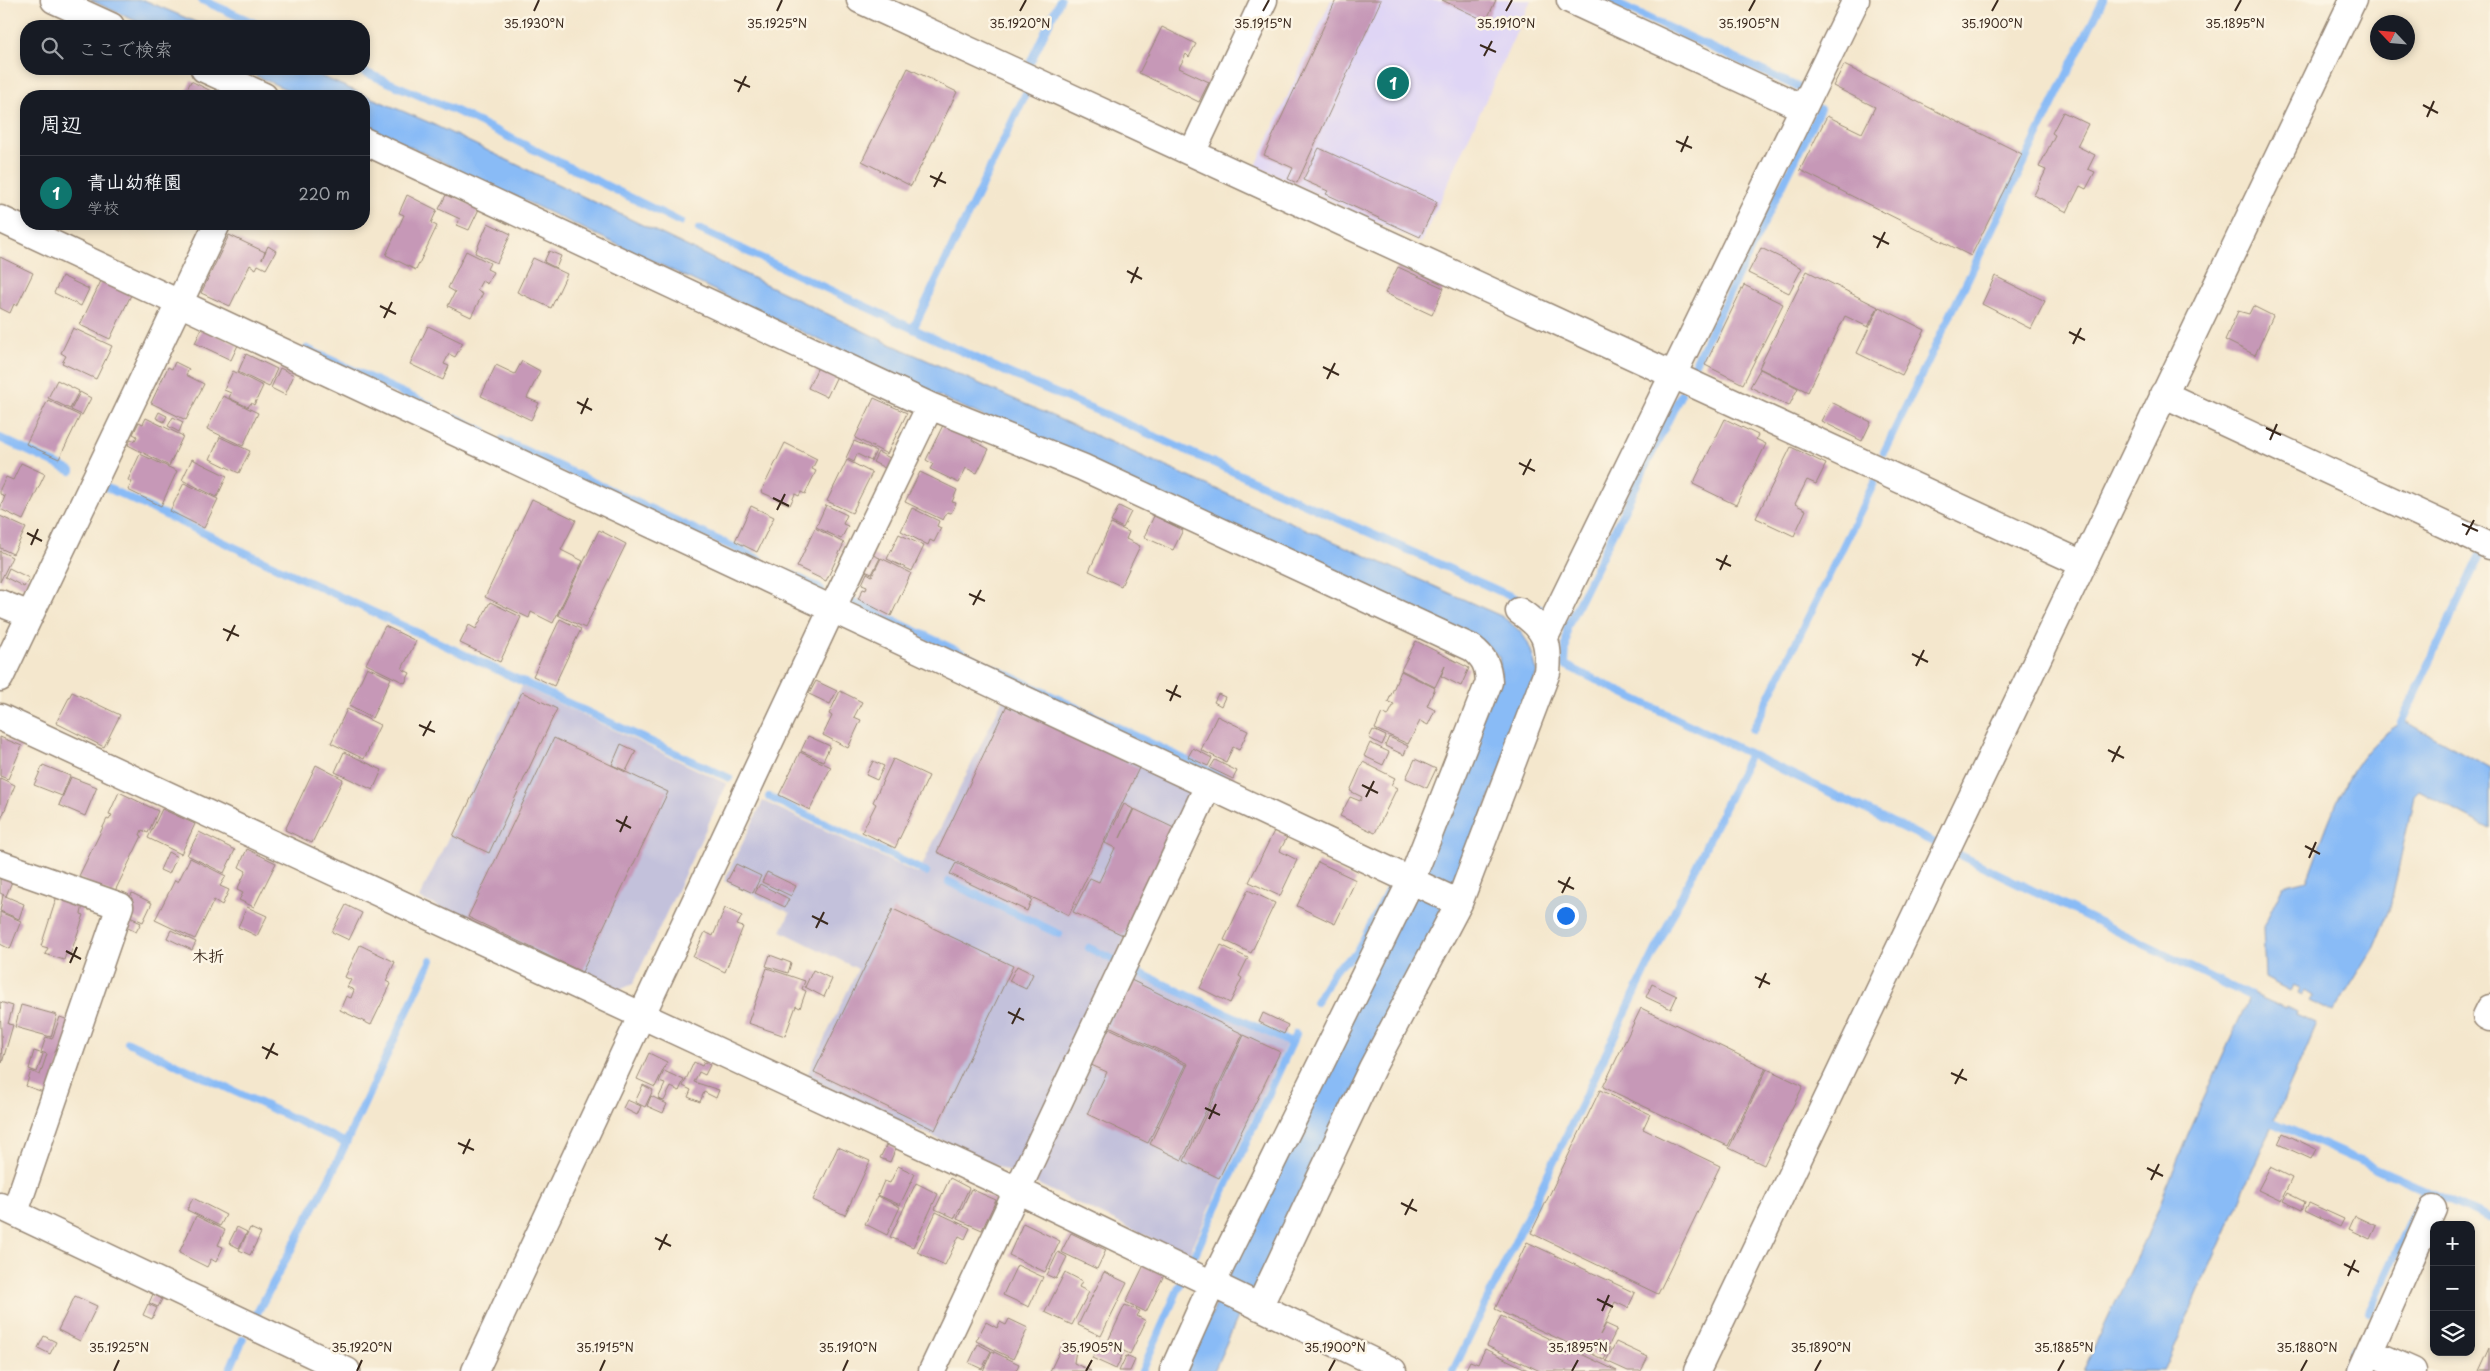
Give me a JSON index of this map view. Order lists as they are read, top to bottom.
{
  "districts": ["木折"],
  "north": "top left",
  "page": {
    "search": "ここで検索",
    "pins": "1",
    "heading": "周辺",
    "list": [
      {
        "mark": "1",
        "name": "青山幼稚園",
        "note": "学校",
        "value": "220 m"
      }
    ],
    "map_buttons": ["+", "−"]
  },
  "coordinates": [
    "35.1930°N",
    "35.1925°N",
    "35.1920°N",
    "35.1915°N",
    "35.1910°N",
    "35.1905°N",
    "35.1900°N",
    "35.1895°N",
    "35.1890°N",
    "35.1885°N",
    "35.1880°N"
  ]
}
